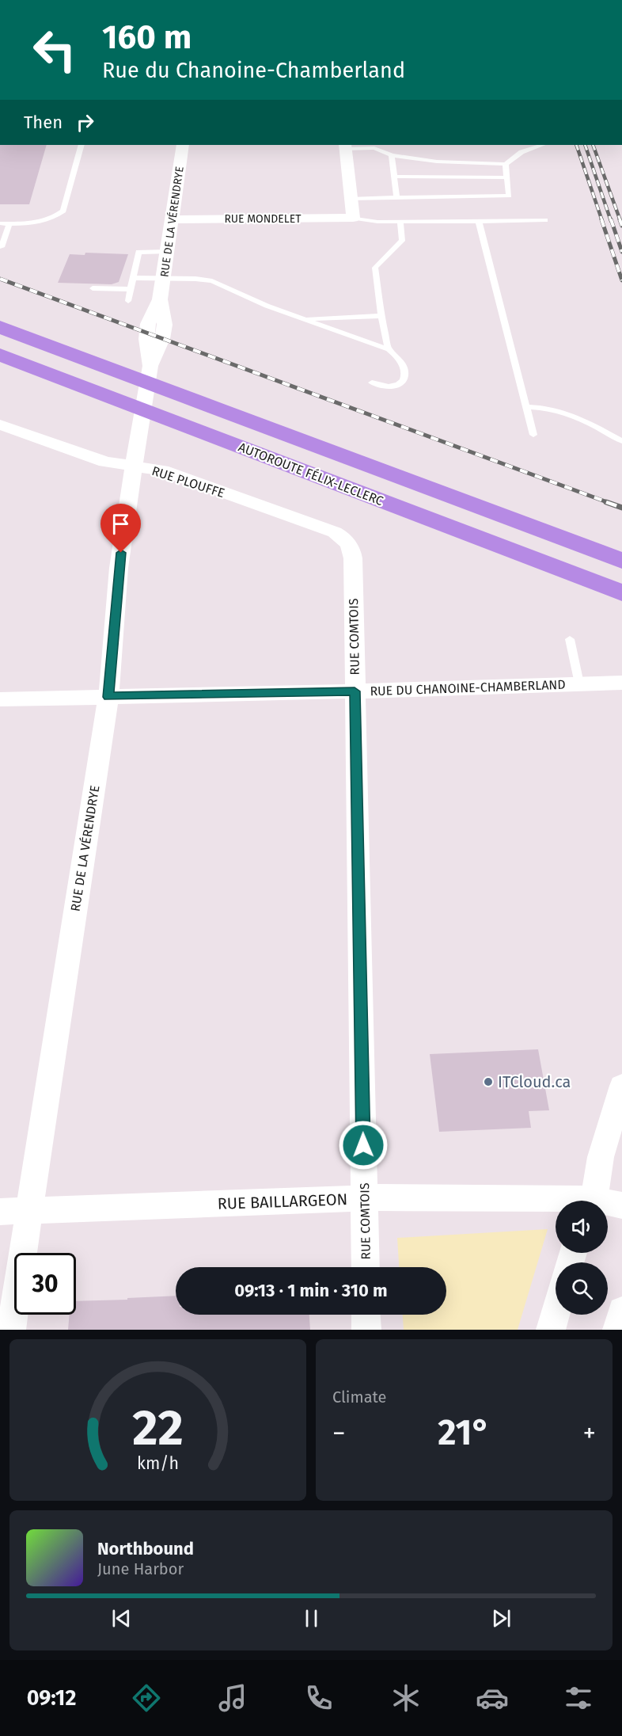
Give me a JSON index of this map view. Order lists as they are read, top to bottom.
{
  "streets": {
    "highway": ["AUTOROUTE FÉLIX-LECLERC"],
    "street": [
      "RUE MONDELET",
      "RUE DE LA VÉRENDRYE",
      "RUE PLOUFFE",
      "RUE COMTOIS",
      "RUE DU CHANOINE-CHAMBERLAND",
      "RUE BAILLARGEON"
    ]
  },
  "crossings": [
    ["RUE MONDELET", "RUE DE LA VÉRENDRYE"],
    ["RUE DE LA VÉRENDRYE", "RUE PLOUFFE"],
    ["RUE DE LA VÉRENDRYE", "RUE DU CHANOINE-CHAMBERLAND"],
    ["RUE DE LA VÉRENDRYE", "RUE BAILLARGEON"],
    ["RUE PLOUFFE", "RUE COMTOIS"],
    ["RUE COMTOIS", "RUE DU CHANOINE-CHAMBERLAND"],
    ["RUE COMTOIS", "RUE BAILLARGEON"]
  ],
  "places": ["ITCloud.ca"],
  "page": {
    "turn": ["160 m", "Rue du Chanoine-Chamberland"],
    "then": "Then",
    "limit": "30",
    "trip": "09:13 · 1 min · 310 m",
    "tile": "Climate",
    "heat": ["−", "21°", "+"],
    "song": ["Northbound", "June Harbor"],
    "tabs": "09:12",
    "gauge": ["22", "km/h"]
  }
}
